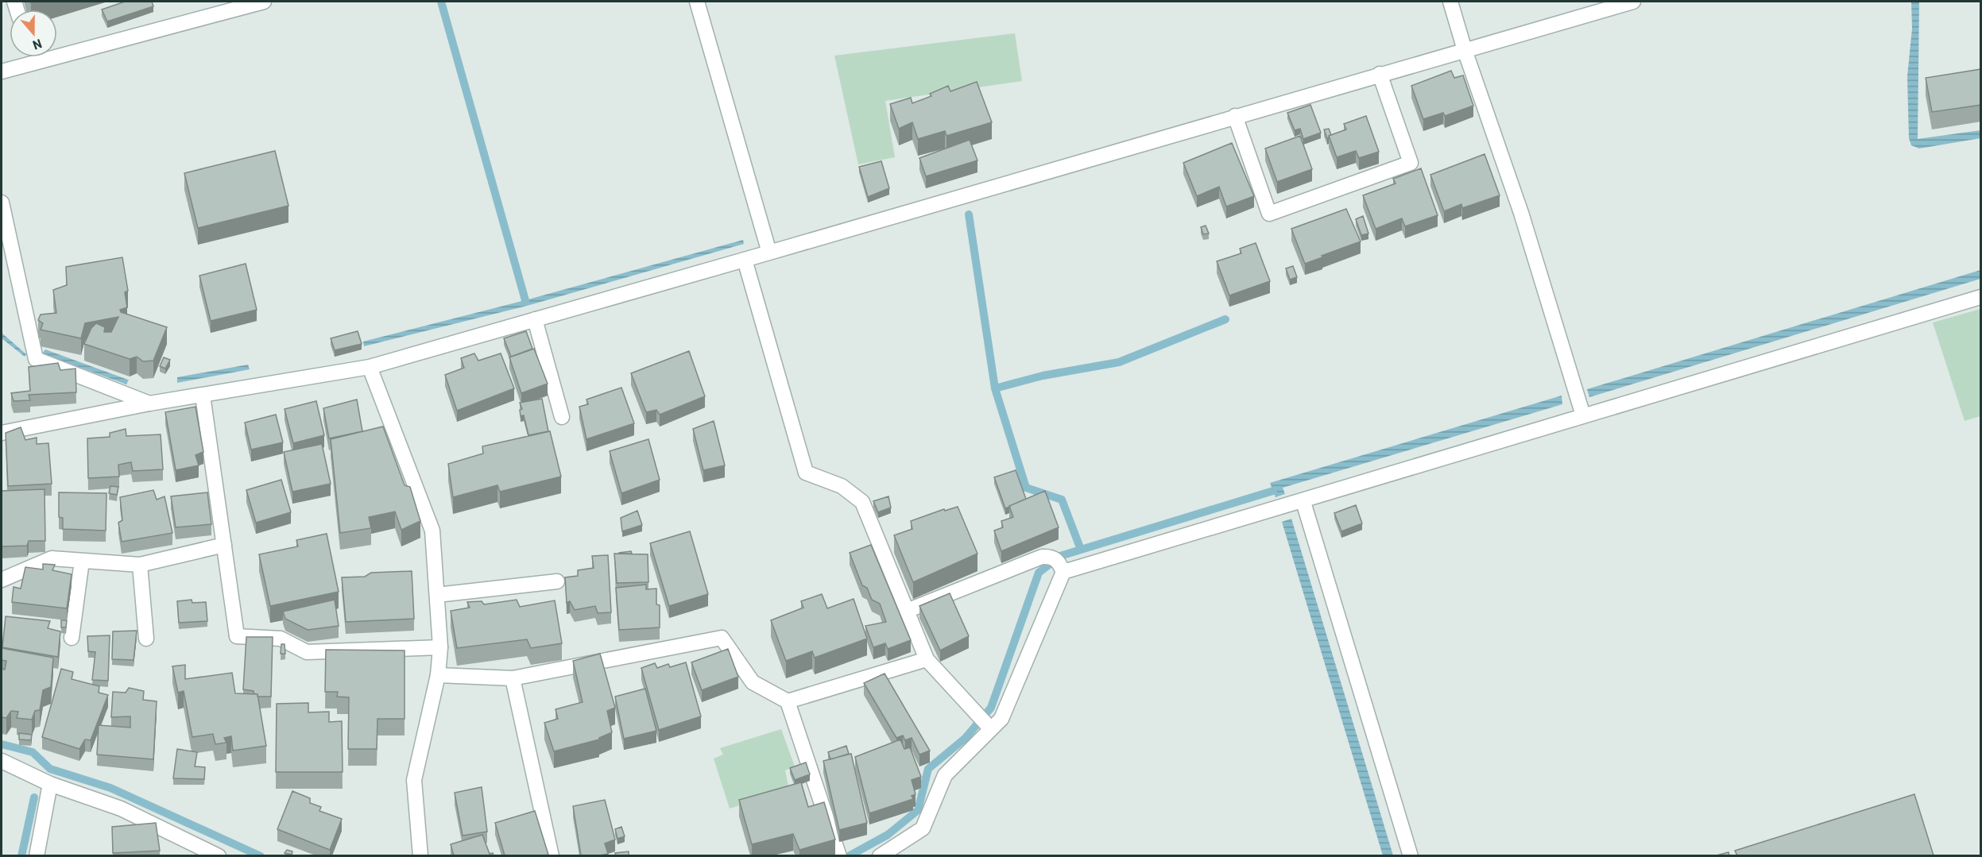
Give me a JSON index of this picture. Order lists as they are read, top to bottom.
{
  "north": "bottom"
}
